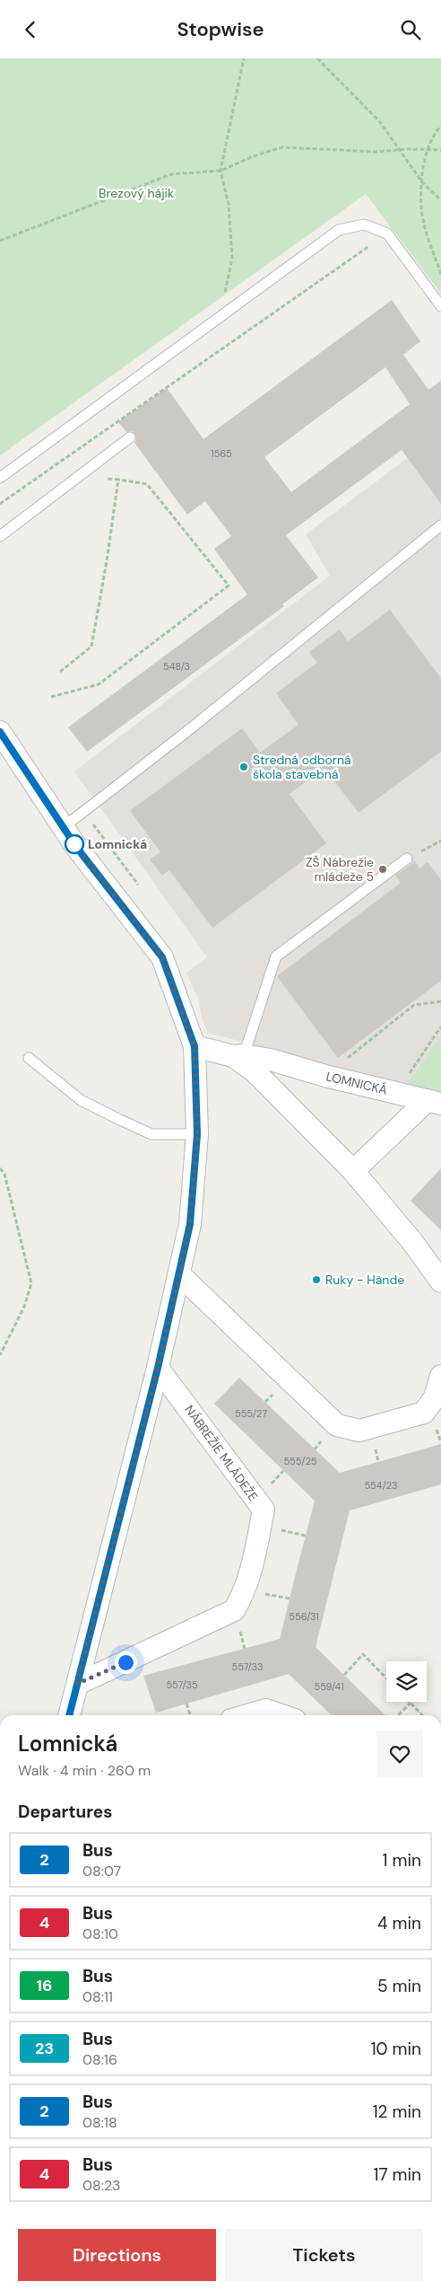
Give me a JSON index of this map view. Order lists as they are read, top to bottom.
{
  "streets": {
    "street": ["LOMNICKÁ", "NÁBREŽIE MLÁDEŽE"]
  },
  "parks": ["Brezový hájik"],
  "places": [
    "Stredná odborná škola stavebná",
    "Lomnická",
    "ZŠ Nábrežie mládeže 5",
    "Ruky - Hände"
  ],
  "lines": ["bus line 2"],
  "house_numbers": [
    "1565",
    "548/3",
    "555/27",
    "555/25",
    "554/23",
    "556/31",
    "557/33",
    "557/35",
    "559/41"
  ],
  "page": {
    "header": "Stopwise",
    "heading": [
      ["Lomnická", "Walk · 4 min · 260 m"],
      "Departures"
    ],
    "list": [
      {
        "mark": "2",
        "name": "Bus",
        "note": "08:07",
        "value": "1 min"
      },
      {
        "mark": "4",
        "name": "Bus",
        "note": "08:10",
        "value": "4 min"
      },
      {
        "mark": "16",
        "name": "Bus",
        "note": "08:11",
        "value": "5 min"
      },
      {
        "mark": "23",
        "name": "Bus",
        "note": "08:16",
        "value": "10 min"
      },
      {
        "mark": "2",
        "name": "Bus",
        "note": "08:18",
        "value": "12 min"
      },
      {
        "mark": "4",
        "name": "Bus",
        "note": "08:23",
        "value": "17 min"
      }
    ],
    "buttons": ["Directions", "Tickets"]
  }
}
